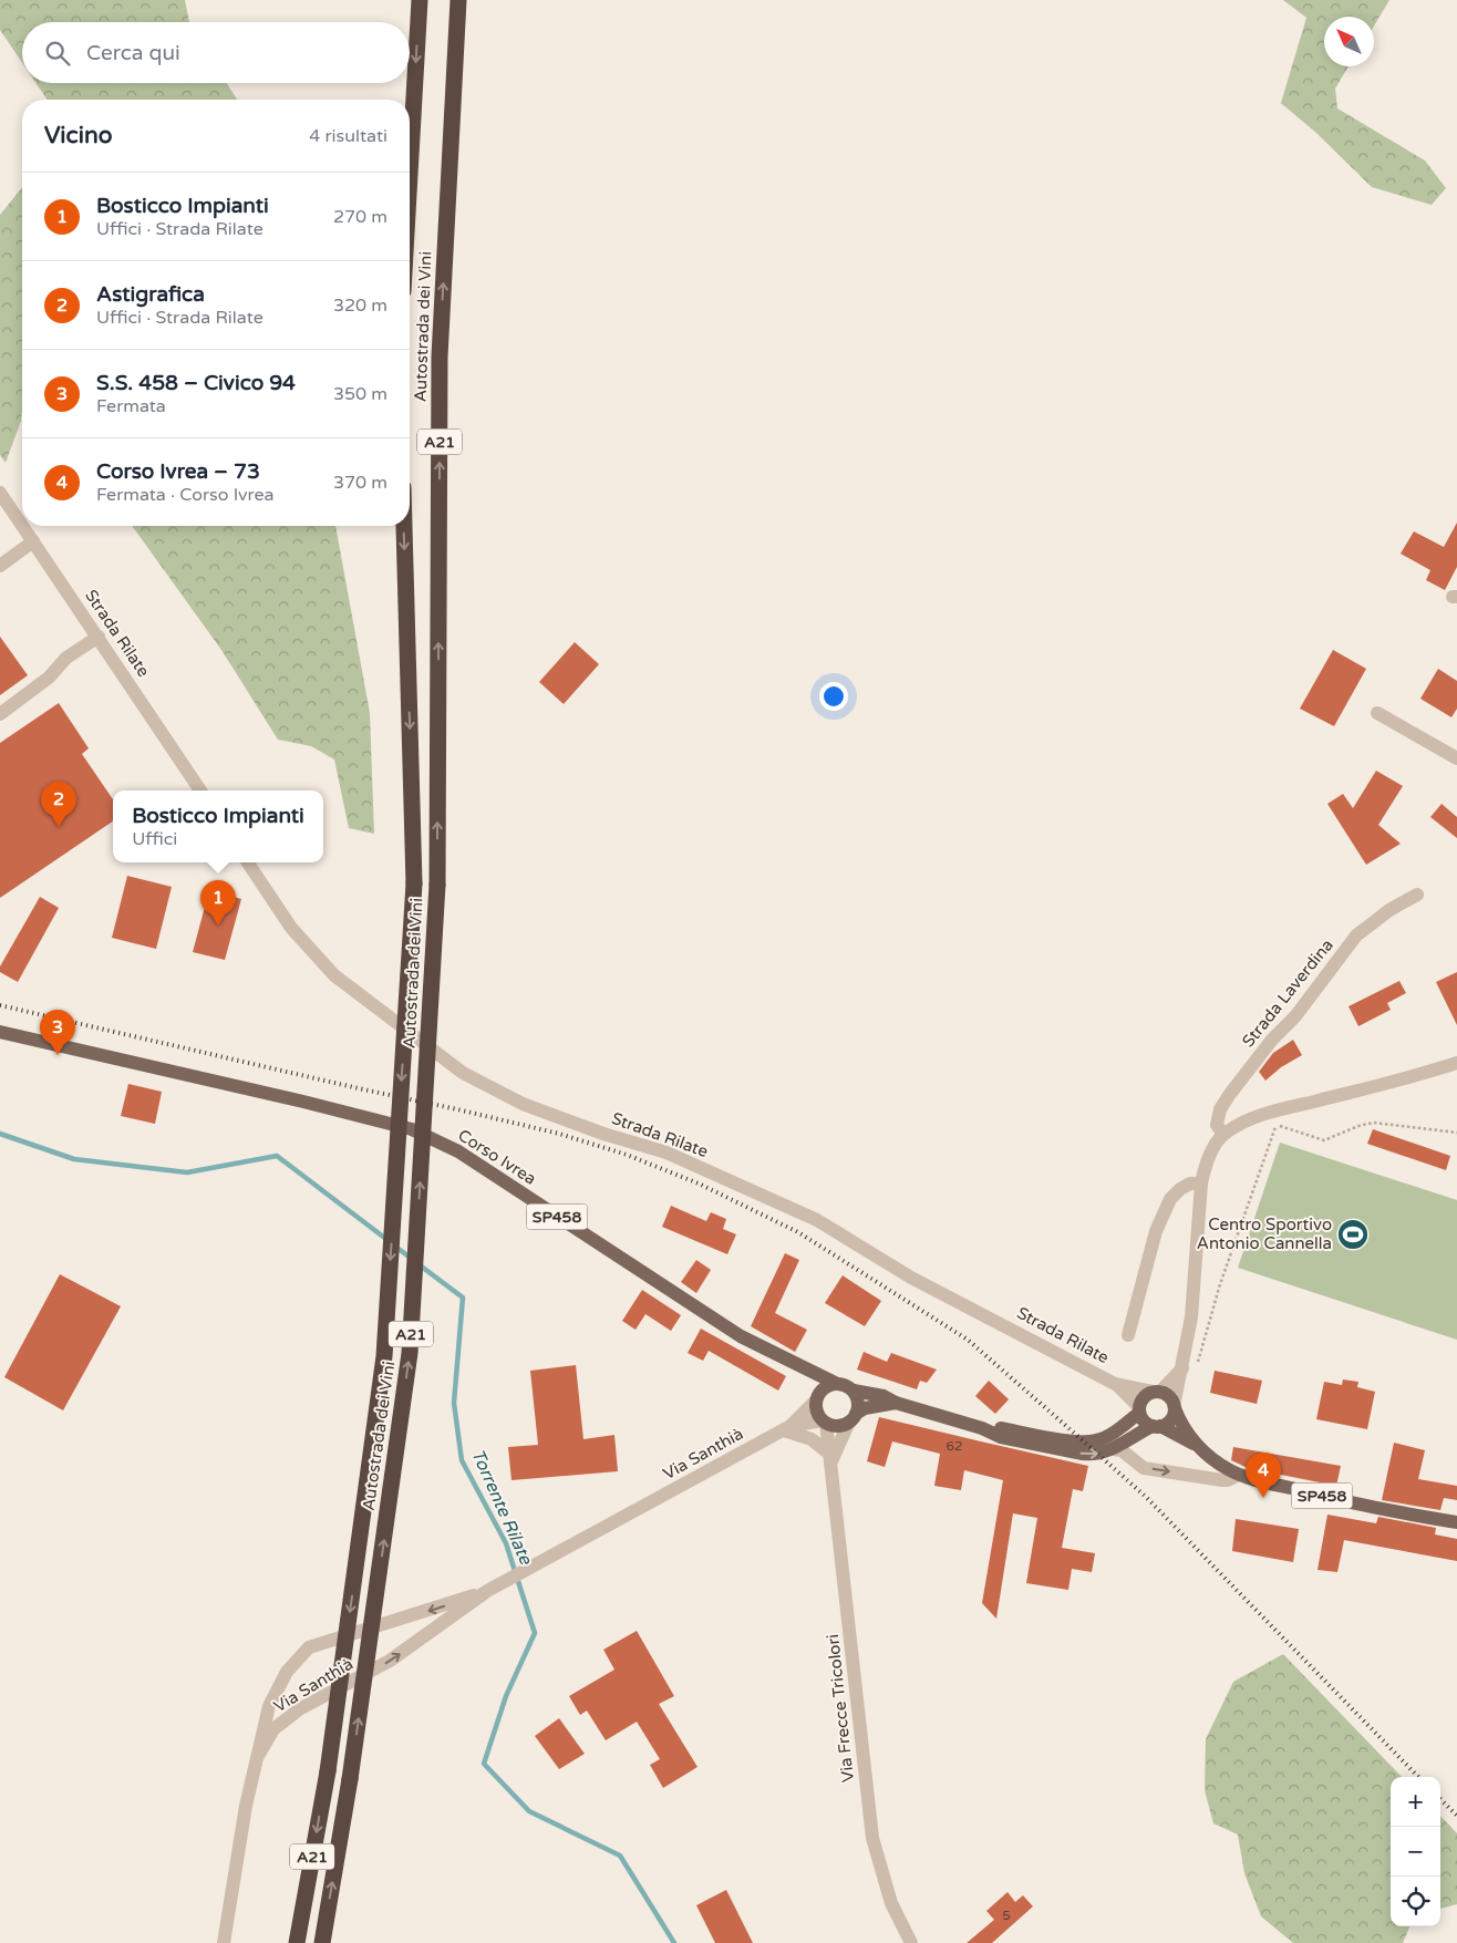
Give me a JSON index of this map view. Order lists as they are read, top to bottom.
{
  "streets": {
    "highway": ["Autostrada dei Vini", "A21"],
    "main road": ["Corso Ivrea", "SP458"],
    "street": [
      "Strada Rilate",
      "Strada Laverdina",
      "Via Santhià",
      "Via Frecce Tricolori"
    ]
  },
  "crossings": [
    ["Strada Rilate", "Corso Ivrea"],
    ["Strada Rilate", "SP458"],
    ["Corso Ivrea", "SP458"],
    ["Corso Ivrea", "Via Santhià"],
    ["Corso Ivrea", "Via Frecce Tricolori"],
    ["Via Santhià", "Via Frecce Tricolori"]
  ],
  "water": ["Torrente Rilate"],
  "places": {
    "sports": ["Centro Sportivo Antonio Cannella"]
  },
  "house_numbers": ["62", "5"],
  "north": "top left",
  "page": {
    "search": "Cerca qui",
    "heading": ["Vicino", "4 risultati"],
    "list": [
      {
        "mark": "1",
        "name": "Bosticco Impianti",
        "note": "Uffici · Strada Rilate",
        "value": "270 m"
      },
      {
        "mark": "2",
        "name": "Astigrafica",
        "note": "Uffici · Strada Rilate",
        "value": "320 m"
      },
      {
        "mark": "3",
        "name": "S.S. 458 – Civico 94",
        "note": "Fermata",
        "value": "350 m"
      },
      {
        "mark": "4",
        "name": "Corso Ivrea – 73",
        "note": "Fermata · Corso Ivrea",
        "value": "370 m"
      }
    ],
    "pins": [
      "2",
      "1",
      "3",
      "4"
    ],
    "popup": ["Bosticco Impianti", "Uffici"],
    "map_buttons": ["+", "−"]
  }
}
